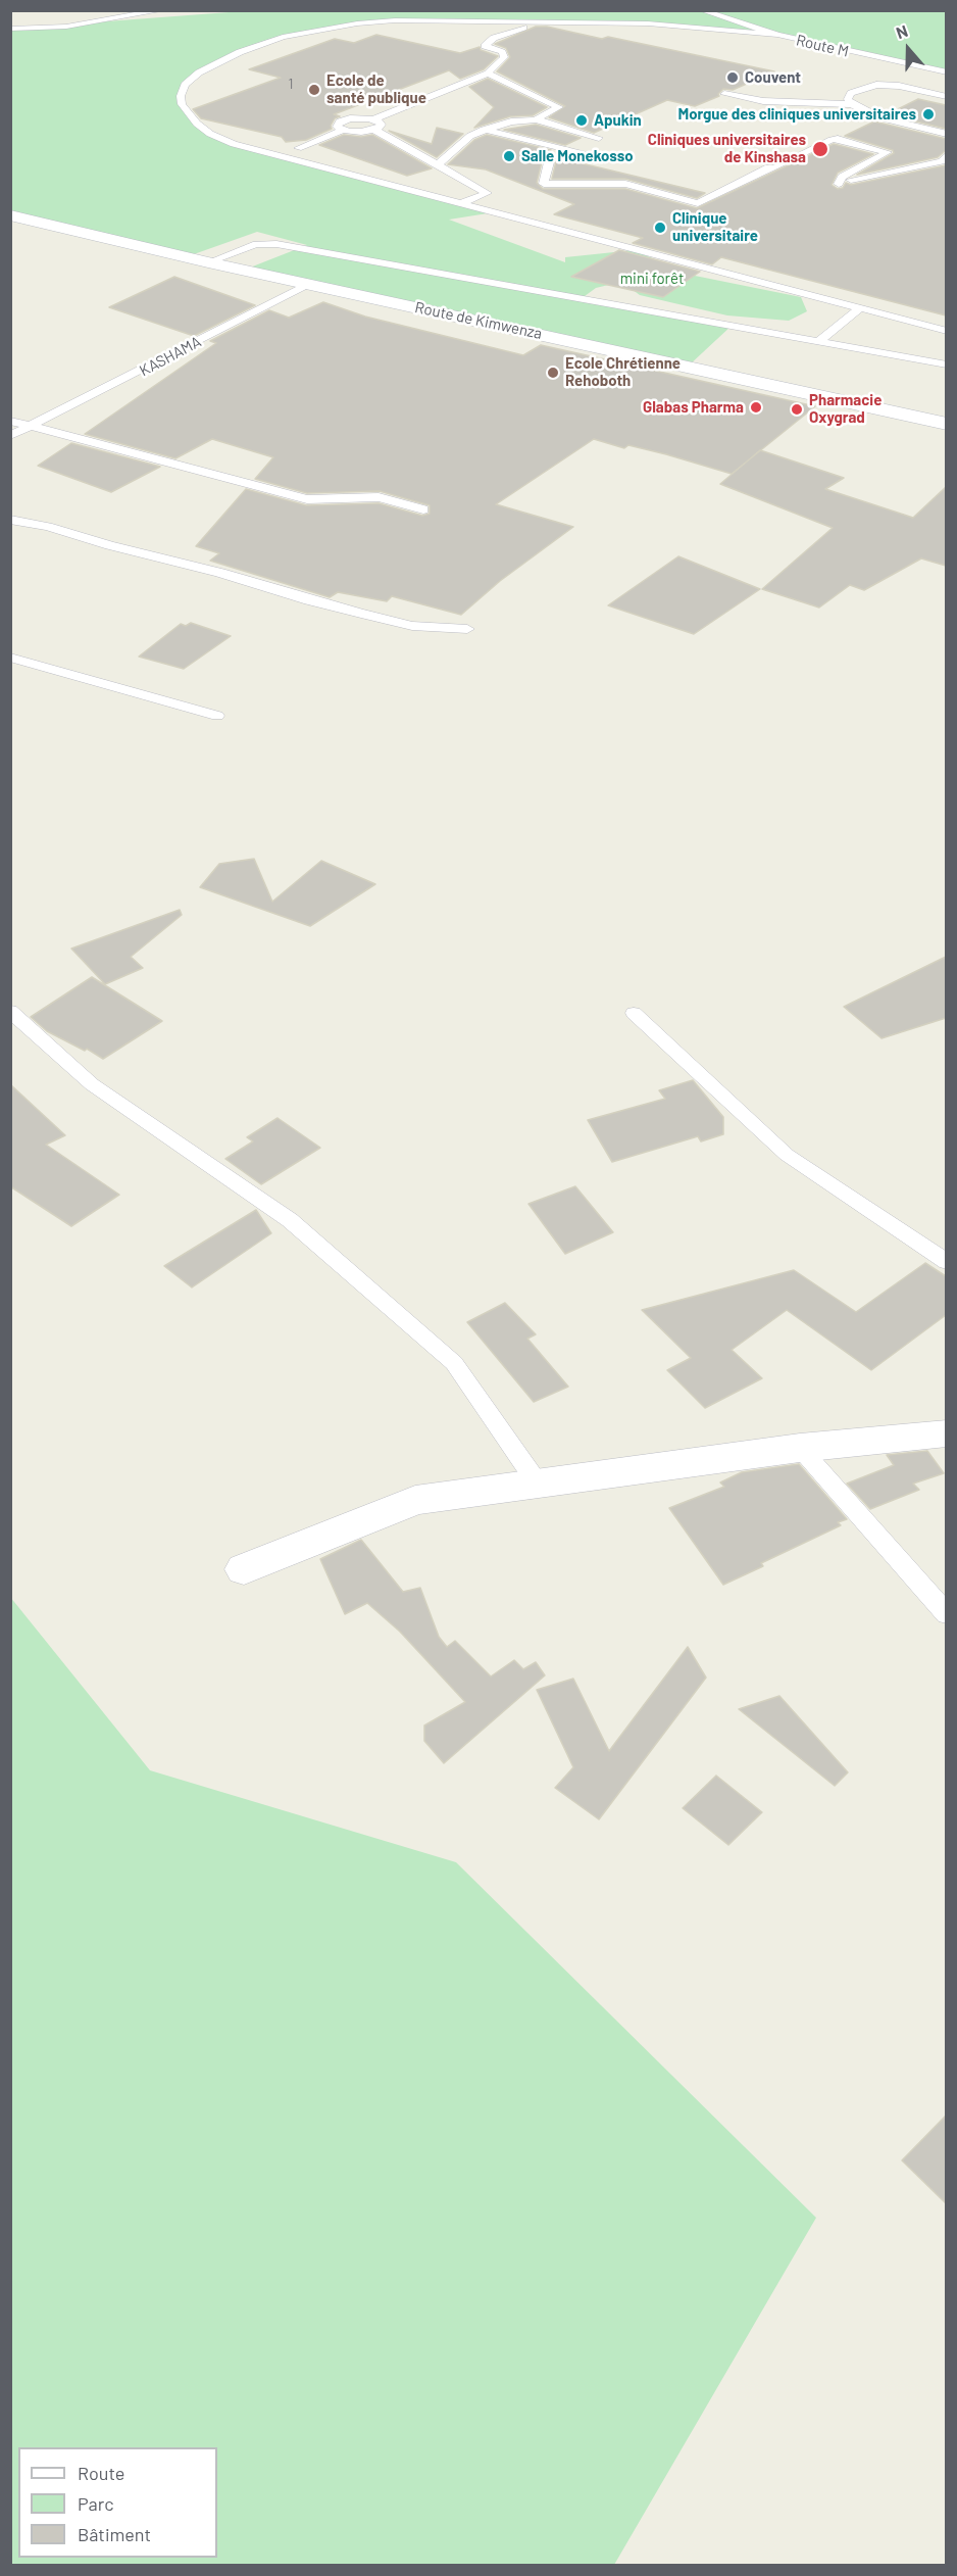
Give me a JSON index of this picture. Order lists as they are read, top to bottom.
{
  "streets": {
    "street": ["Route de Kimwenza"],
    "lane": ["Route M", "KASHAMA"]
  },
  "crossings": [
    ["Route de Kimwenza", "KASHAMA"]
  ],
  "parks": ["mini forêt"],
  "places": [
    "Couvent",
    "Ecole de santé publique",
    "Morgue des cliniques universitaires",
    "Apukin",
    "Cliniques universitaires de Kinshasa",
    "Salle Monekosso",
    "Clinique universitaire",
    "Ecole Chrétienne Rehoboth",
    "Glabas Pharma",
    "Pharmacie Oxygrad"
  ],
  "house_numbers": ["1"],
  "legend": ["Route", "Parc", "Bâtiment"],
  "north": "top"
}
